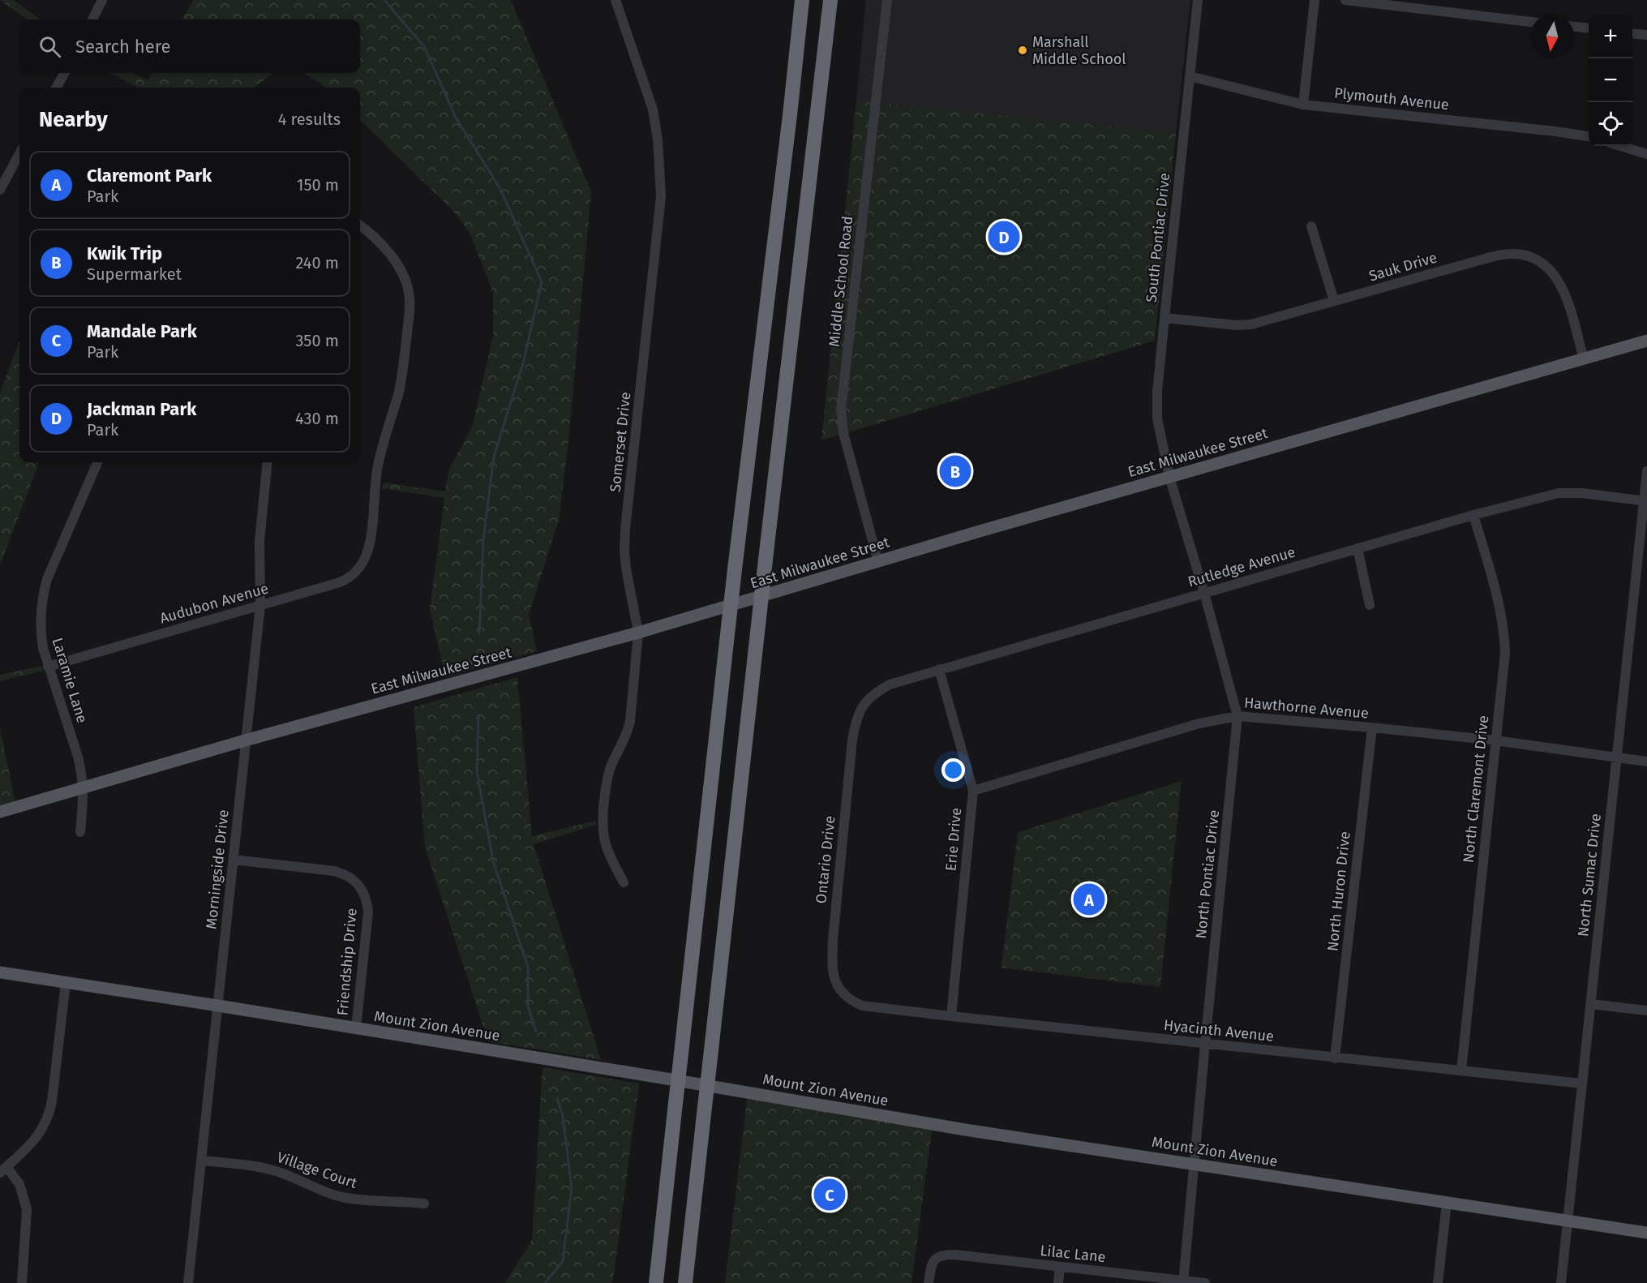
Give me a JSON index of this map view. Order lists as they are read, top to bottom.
{
  "streets": {
    "main road": ["East Milwaukee Street", "Mount Zion Avenue"],
    "street": [
      "Plymouth Avenue",
      "South Pontiac Drive",
      "Sauk Drive",
      "Middle School Road",
      "Somerset Drive",
      "Rutledge Avenue",
      "Audubon Avenue",
      "Laramie Lane",
      "Hawthorne Avenue",
      "North Claremont Drive",
      "Erie Drive",
      "Ontario Drive",
      "Morningside Drive",
      "North Pontiac Drive",
      "North Sumac Drive",
      "North Huron Drive",
      "Friendship Drive",
      "Hyacinth Avenue",
      "Village Court",
      "Lilac Lane"
    ]
  },
  "crossings": [
    ["Plymouth Avenue", "South Pontiac Drive"],
    ["South Pontiac Drive", "Sauk Drive"],
    ["South Pontiac Drive", "East Milwaukee Street"],
    ["South Pontiac Drive", "North Pontiac Drive"],
    ["Sauk Drive", "East Milwaukee Street"],
    ["Middle School Road", "East Milwaukee Street"],
    ["Somerset Drive", "East Milwaukee Street"],
    ["East Milwaukee Street", "Laramie Lane"],
    ["East Milwaukee Street", "Morningside Drive"],
    ["East Milwaukee Street", "North Pontiac Drive"],
    ["Rutledge Avenue", "North Claremont Drive"],
    ["Rutledge Avenue", "Erie Drive"],
    ["Rutledge Avenue", "Ontario Drive"],
    ["Rutledge Avenue", "North Pontiac Drive"],
    ["Rutledge Avenue", "North Sumac Drive"],
    ["Audubon Avenue", "Laramie Lane"],
    ["Audubon Avenue", "Morningside Drive"],
    ["Hawthorne Avenue", "North Claremont Drive"],
    ["Hawthorne Avenue", "Erie Drive"],
    ["Hawthorne Avenue", "North Pontiac Drive"],
    ["Hawthorne Avenue", "North Sumac Drive"],
    ["Hawthorne Avenue", "North Huron Drive"],
    ["North Claremont Drive", "Hyacinth Avenue"],
    ["Erie Drive", "Hyacinth Avenue"],
    ["Ontario Drive", "Hyacinth Avenue"],
    ["Morningside Drive", "Friendship Drive"],
    ["Morningside Drive", "Mount Zion Avenue"],
    ["Morningside Drive", "Village Court"],
    ["North Pontiac Drive", "Mount Zion Avenue"],
    ["North Pontiac Drive", "Hyacinth Avenue"],
    ["North Pontiac Drive", "Lilac Lane"],
    ["North Sumac Drive", "Mount Zion Avenue"],
    ["North Sumac Drive", "Hyacinth Avenue"],
    ["North Huron Drive", "Hyacinth Avenue"],
    ["Friendship Drive", "Mount Zion Avenue"]
  ],
  "places": ["Marshall Middle School"],
  "north": "bottom",
  "page": {
    "map_buttons": ["+", "−"],
    "search": "Search here",
    "heading": ["Nearby", "4 results"],
    "list": [
      {
        "mark": "A",
        "name": "Claremont Park",
        "note": "Park",
        "value": "150 m"
      },
      {
        "mark": "B",
        "name": "Kwik Trip",
        "note": "Supermarket",
        "value": "240 m"
      },
      {
        "mark": "C",
        "name": "Mandale Park",
        "note": "Park",
        "value": "350 m"
      },
      {
        "mark": "D",
        "name": "Jackman Park",
        "note": "Park",
        "value": "430 m"
      }
    ],
    "pins": [
      "D",
      "B",
      "A",
      "C"
    ]
  }
}
